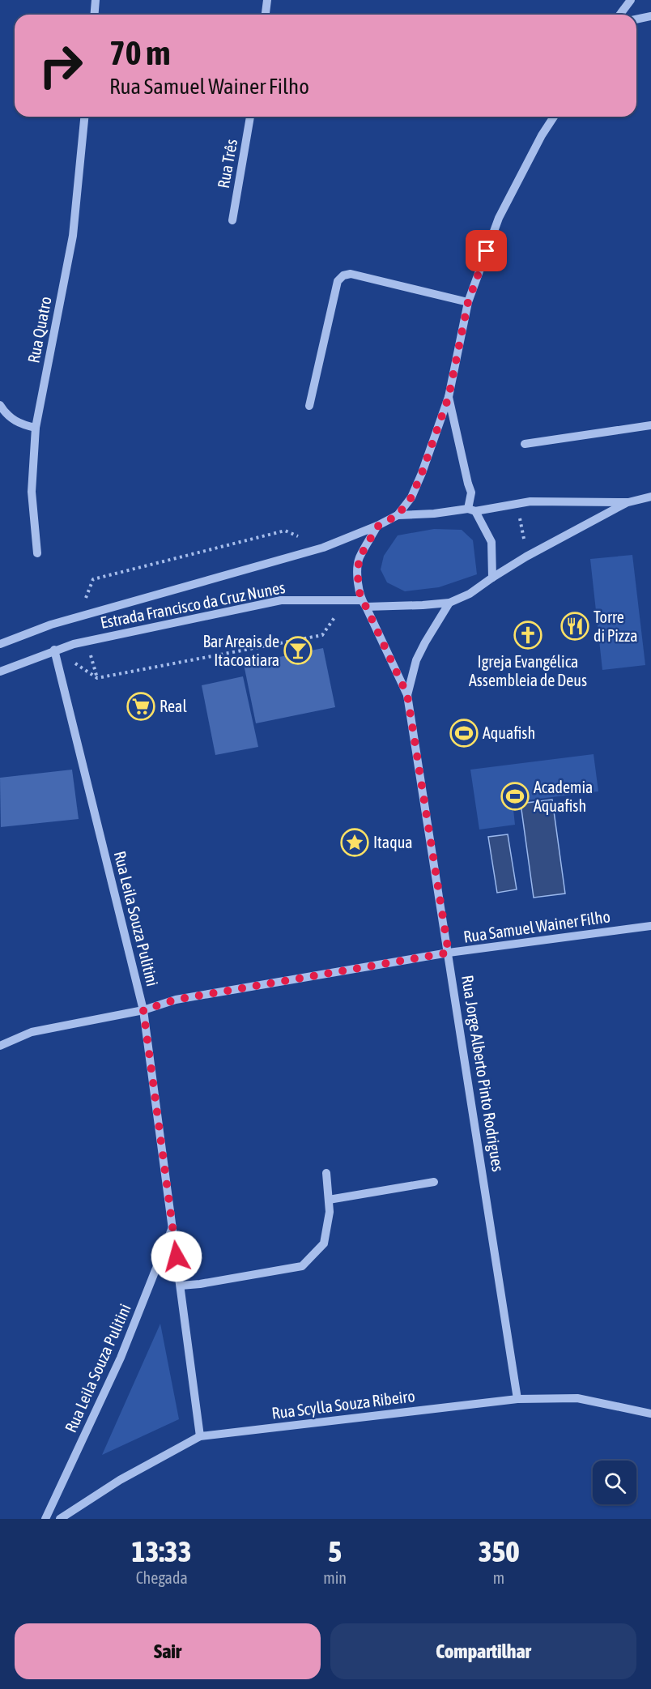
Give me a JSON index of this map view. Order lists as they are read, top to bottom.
{
  "streets": {
    "street": [
      "Rua Três",
      "Rua Quatro",
      "Estrada Francisco da Cruz Nunes",
      "Rua Leila Souza Pulitini",
      "Rua Samuel Wainer Filho",
      "Rua Jorge Alberto Pinto Rodrigues",
      "Rua Scylla Souza Ribeiro"
    ]
  },
  "crossings": [
    ["Estrada Francisco da Cruz Nunes", "Rua Leila Souza Pulitini"],
    ["Estrada Francisco da Cruz Nunes", "Rua Jorge Alberto Pinto Rodrigues"],
    ["Rua Leila Souza Pulitini", "Rua Samuel Wainer Filho"],
    ["Rua Leila Souza Pulitini", "Rua Scylla Souza Ribeiro"],
    ["Rua Samuel Wainer Filho", "Rua Jorge Alberto Pinto Rodrigues"],
    ["Rua Jorge Alberto Pinto Rodrigues", "Rua Scylla Souza Ribeiro"]
  ],
  "places": {
    "restaurant": ["Torre di Pizza"],
    "church": ["Igreja Evangélica Assembleia de Deus"],
    "bar": ["Bar Areais de Itacoatiara"],
    "supermarket": ["Real"],
    "sports": ["Aquafish", "Academia Aquafish"],
    "place": ["Itaqua"]
  },
  "page": {
    "turn": ["70 m", "Rua Samuel Wainer Filho"],
    "eta": [
      "13:33",
      "Chegada",
      "5",
      "min",
      "350",
      "m"
    ],
    "buttons": ["Sair", "Compartilhar"]
  }
}
